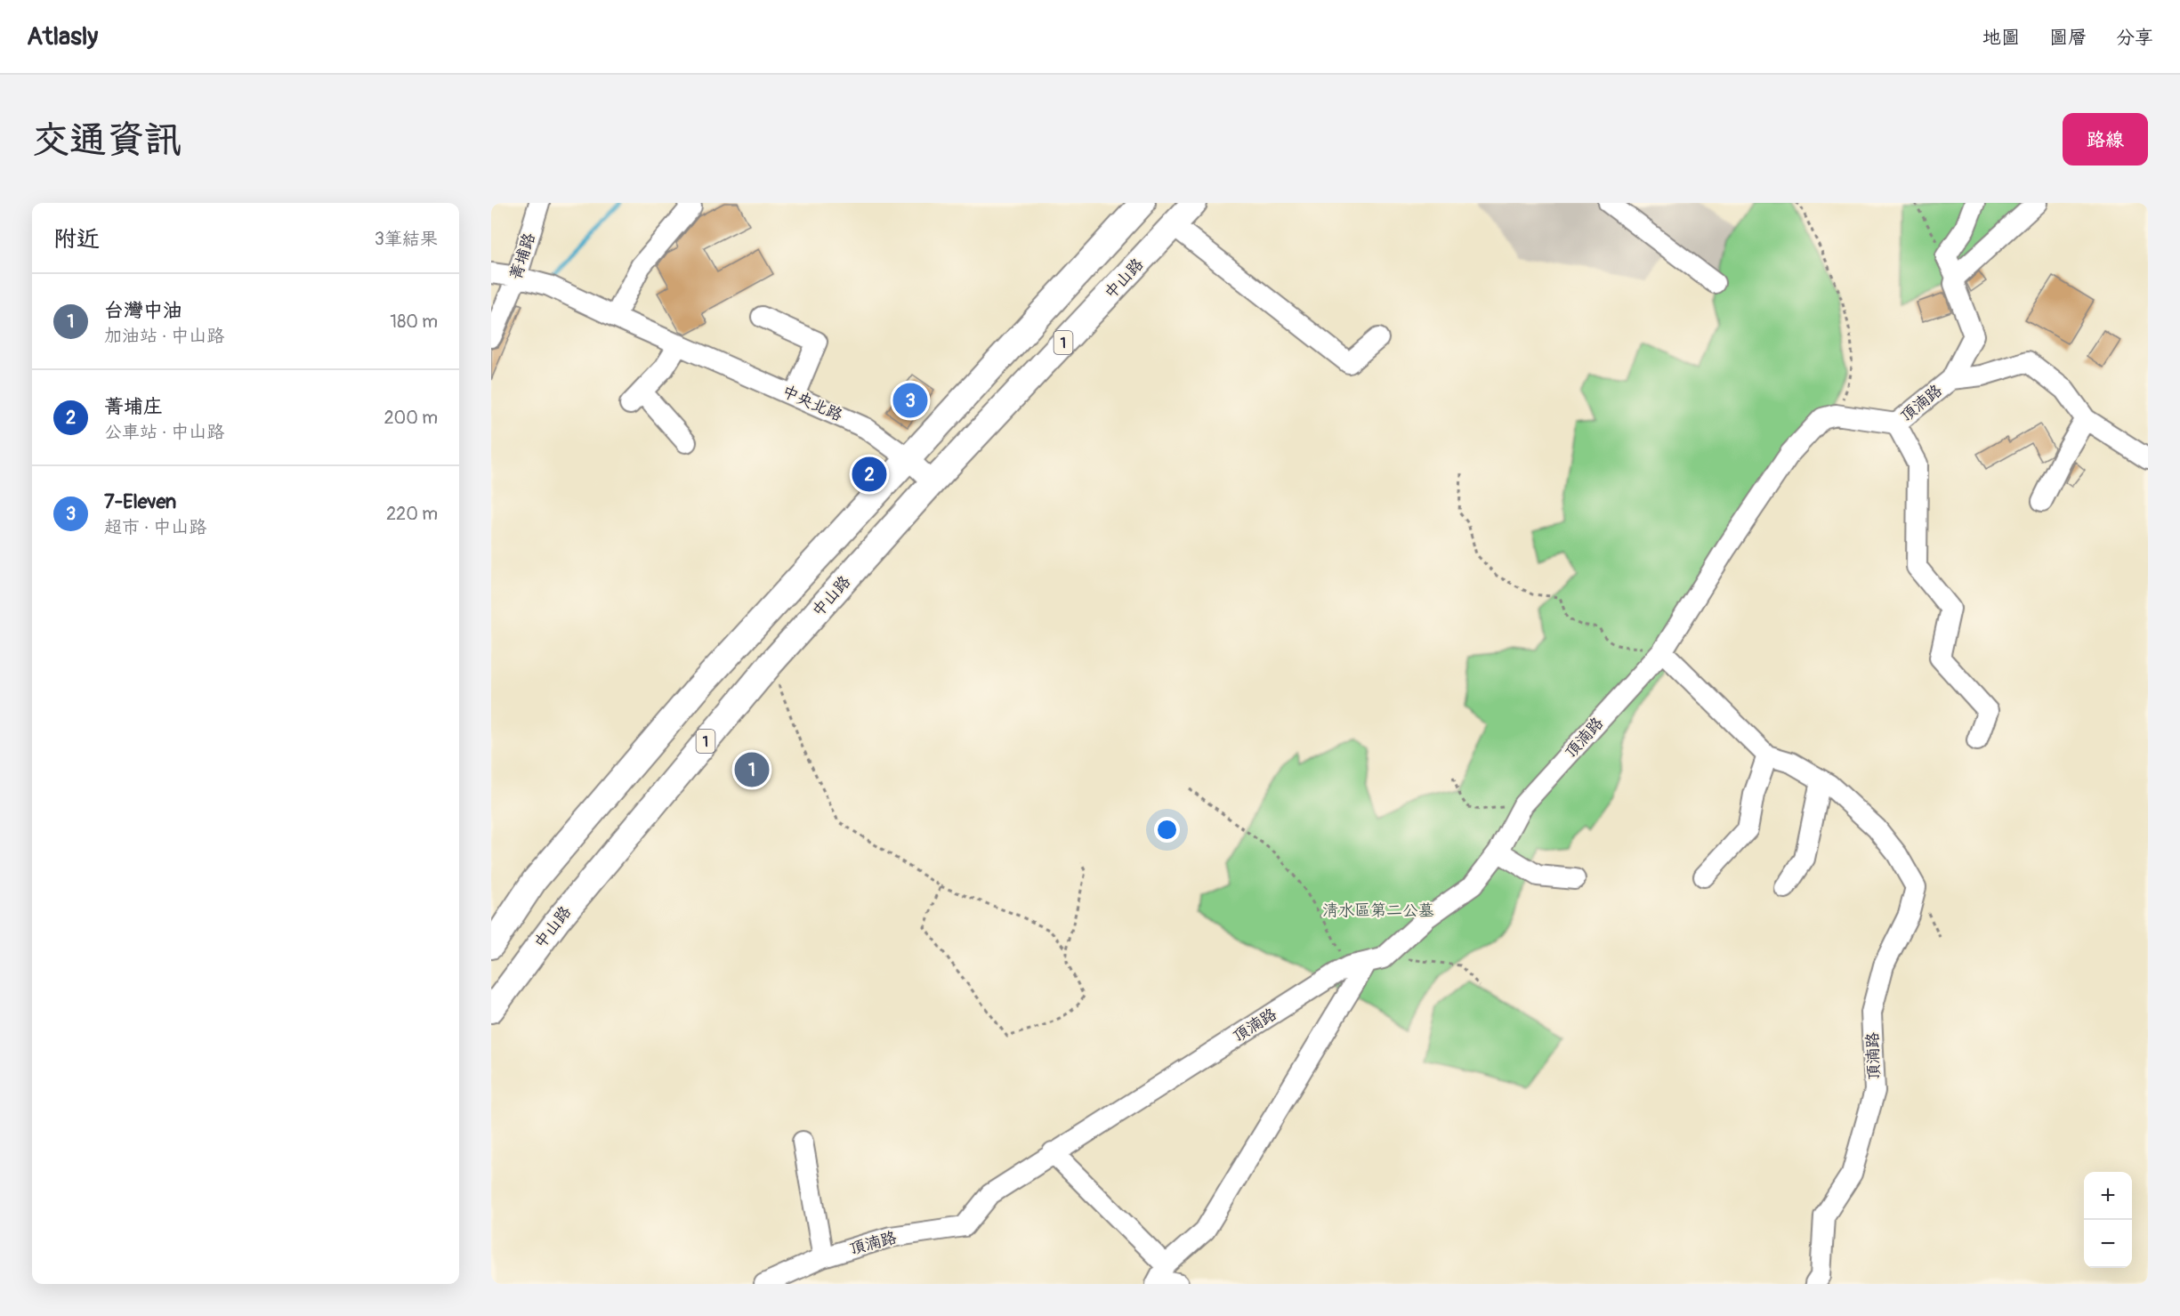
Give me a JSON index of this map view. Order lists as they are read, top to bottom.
{
  "streets": {
    "main road": ["中山路", "1"],
    "street": ["菁埔路", "中央北路", "頂湳路"]
  },
  "crossings": [
    ["菁埔路", "中央北路"],
    ["中山路", "中央北路"],
    ["1", "中央北路"]
  ],
  "parks": ["清水區第二公墓"],
  "page": {
    "header": "Atlasly",
    "nav": ["地圖", "圖層", "分享"],
    "buttons": "路線",
    "title": "交通資訊",
    "heading": ["附近", "3筆結果"],
    "list": [
      {
        "mark": "1",
        "name": "台灣中油",
        "note": "加油站 · 中山路",
        "value": "180 m"
      },
      {
        "mark": "2",
        "name": "菁埔庄",
        "note": "公車站 · 中山路",
        "value": "200 m"
      },
      {
        "mark": "3",
        "name": "7-Eleven",
        "note": "超市 · 中山路",
        "value": "220 m"
      }
    ],
    "pins": ["3", "2", "1"],
    "map_buttons": ["+", "−"]
  }
}
